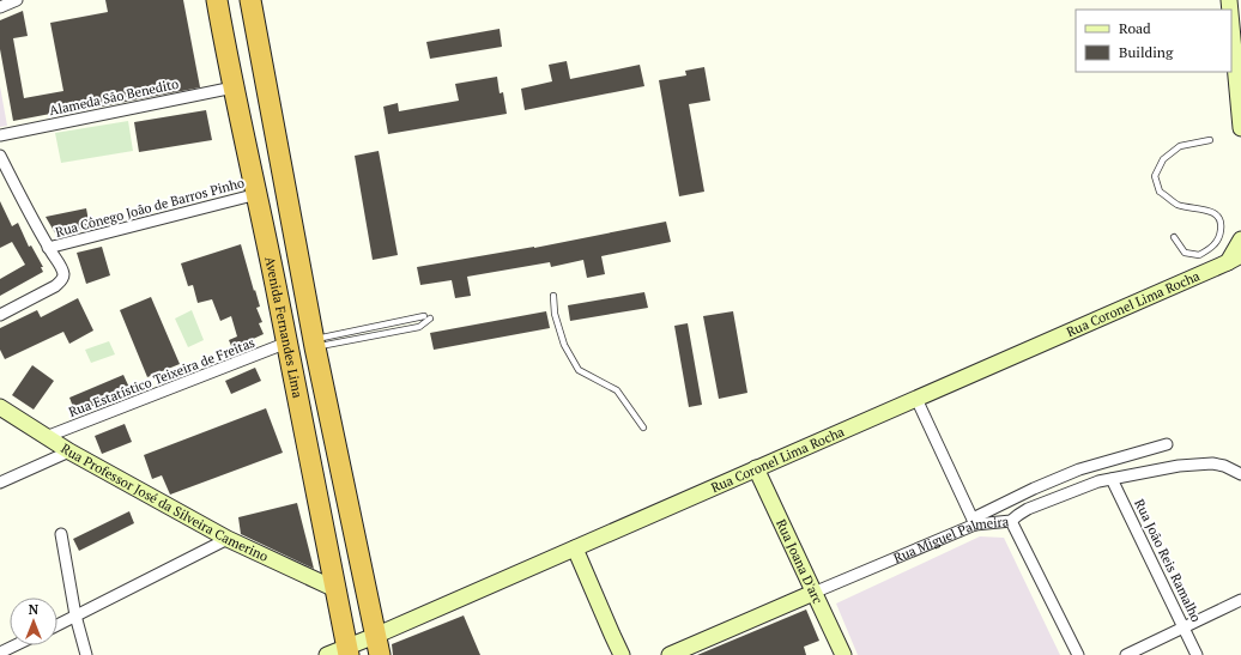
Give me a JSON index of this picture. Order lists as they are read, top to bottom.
{
  "streets": {
    "highway": ["Avenida Fernandes Lima"],
    "street": [
      "Alameda São Benedito",
      "Rua Cônego João de Barros Pinho",
      "Rua Coronel Lima Rocha",
      "Rua Estatístico Teixeira de Freitas",
      "Rua Professor José da Silveira Camerino",
      "Rua Miguel Palmeira",
      "Rua João Reis Ramalho",
      "Rua Joana D'arc"
    ]
  },
  "crossings": [
    ["Alameda São Benedito", "Avenida Fernandes Lima"],
    ["Rua Cônego João de Barros Pinho", "Avenida Fernandes Lima"],
    ["Rua Coronel Lima Rocha", "Avenida Fernandes Lima"],
    ["Rua Coronel Lima Rocha", "Rua Joana D'arc"],
    ["Avenida Fernandes Lima", "Rua Estatístico Teixeira de Freitas"],
    ["Avenida Fernandes Lima", "Rua Professor José da Silveira Camerino"],
    ["Rua Estatístico Teixeira de Freitas", "Rua Professor José da Silveira Camerino"],
    ["Rua Miguel Palmeira", "Rua João Reis Ramalho"],
    ["Rua Miguel Palmeira", "Rua Joana D'arc"]
  ],
  "legend": ["Road", "Building"],
  "north": "top"
}
